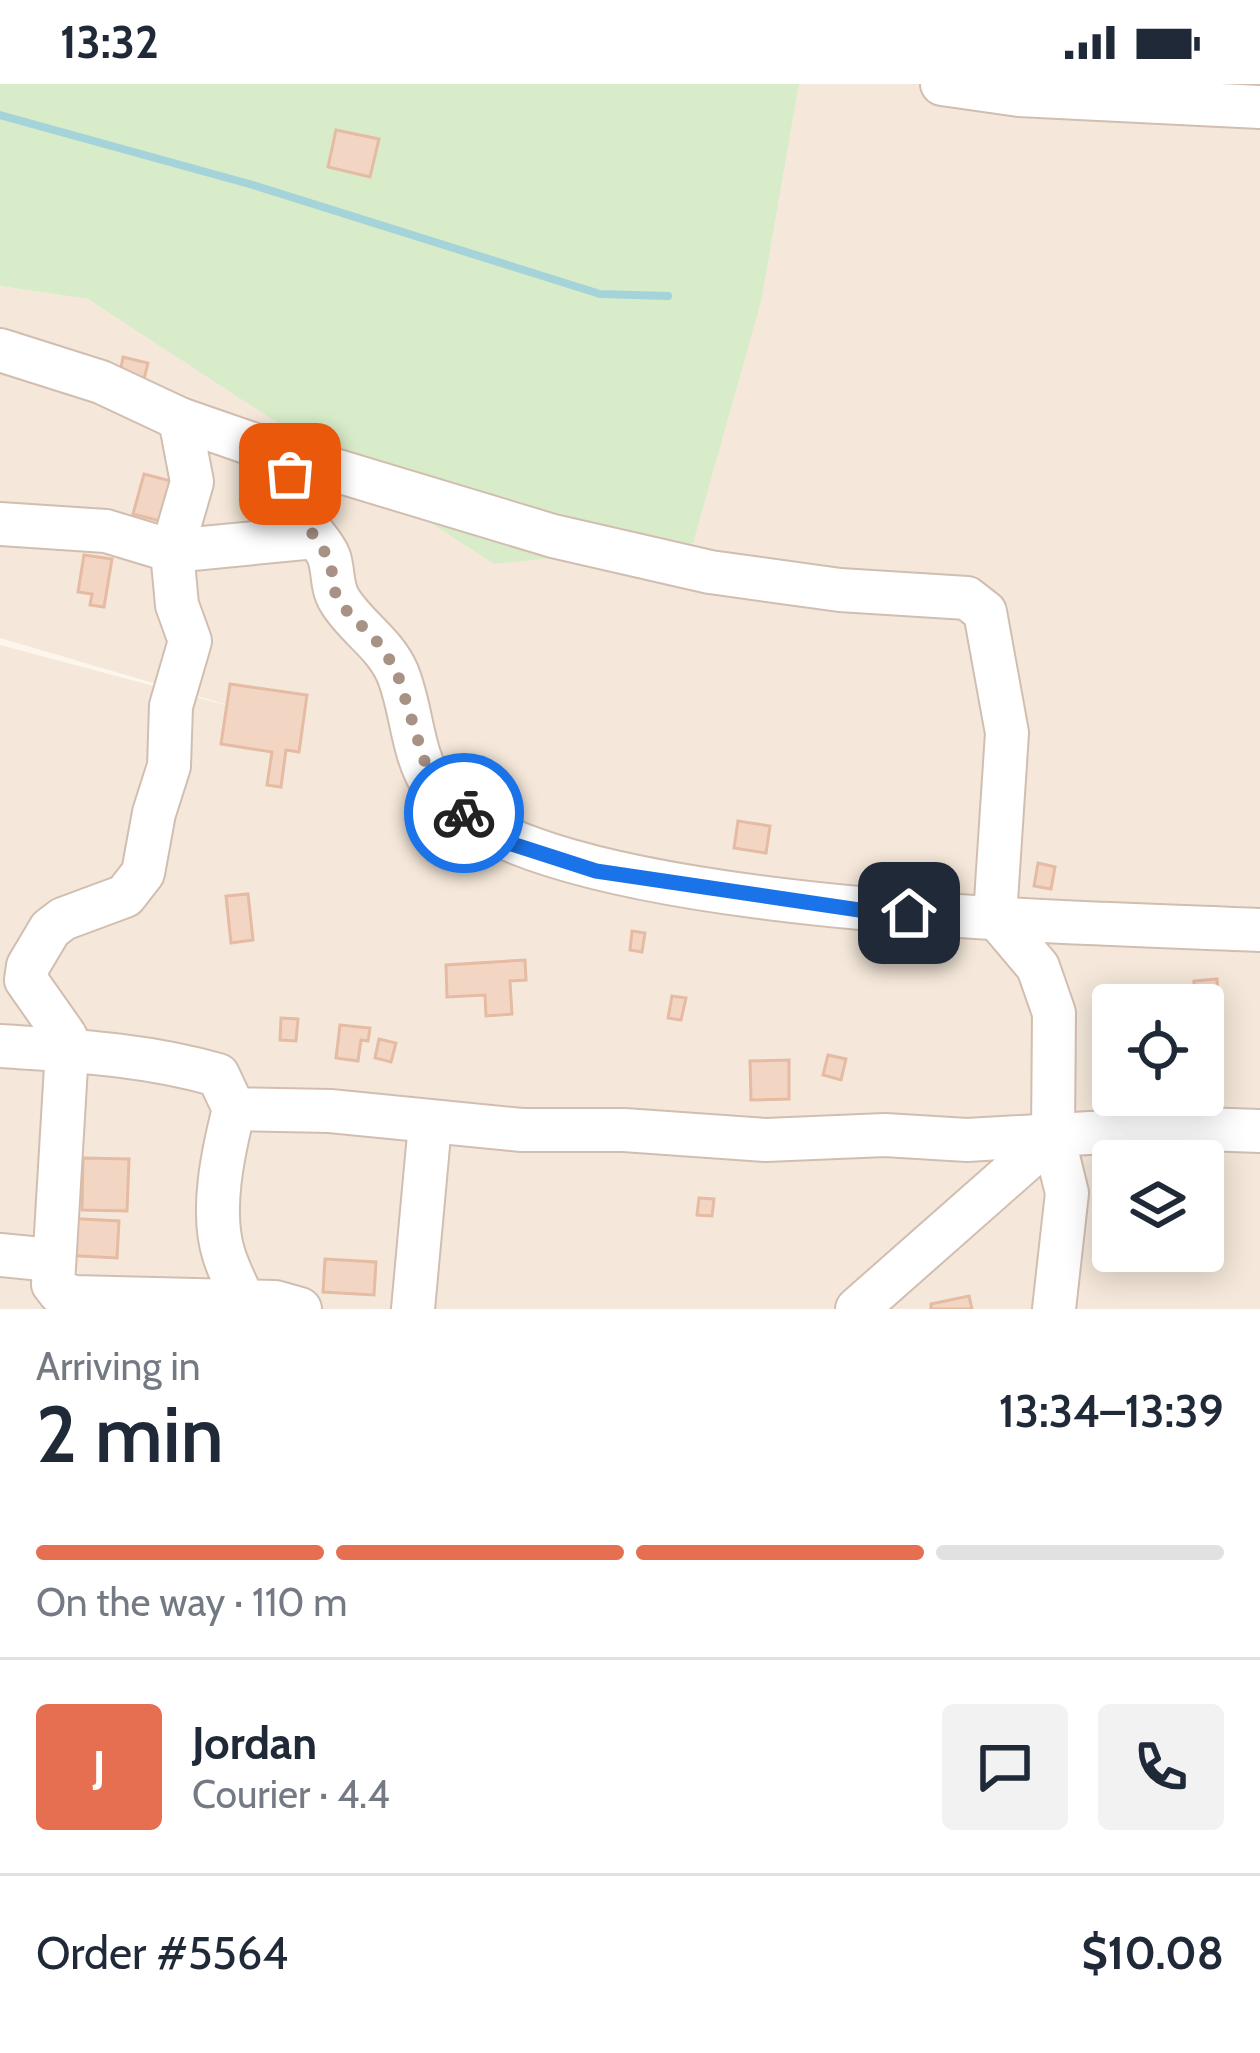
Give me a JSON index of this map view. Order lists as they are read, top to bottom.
{
  "page": {
    "status": "13:32",
    "heading": ["2 min", "Arriving in", "13:34–13:39"],
    "panel": [
      "Jordan",
      "Courier · 4.4",
      "Order #5564",
      "$10.08"
    ],
    "bar": "On the way · 110 m",
    "round": "J"
  }
}
